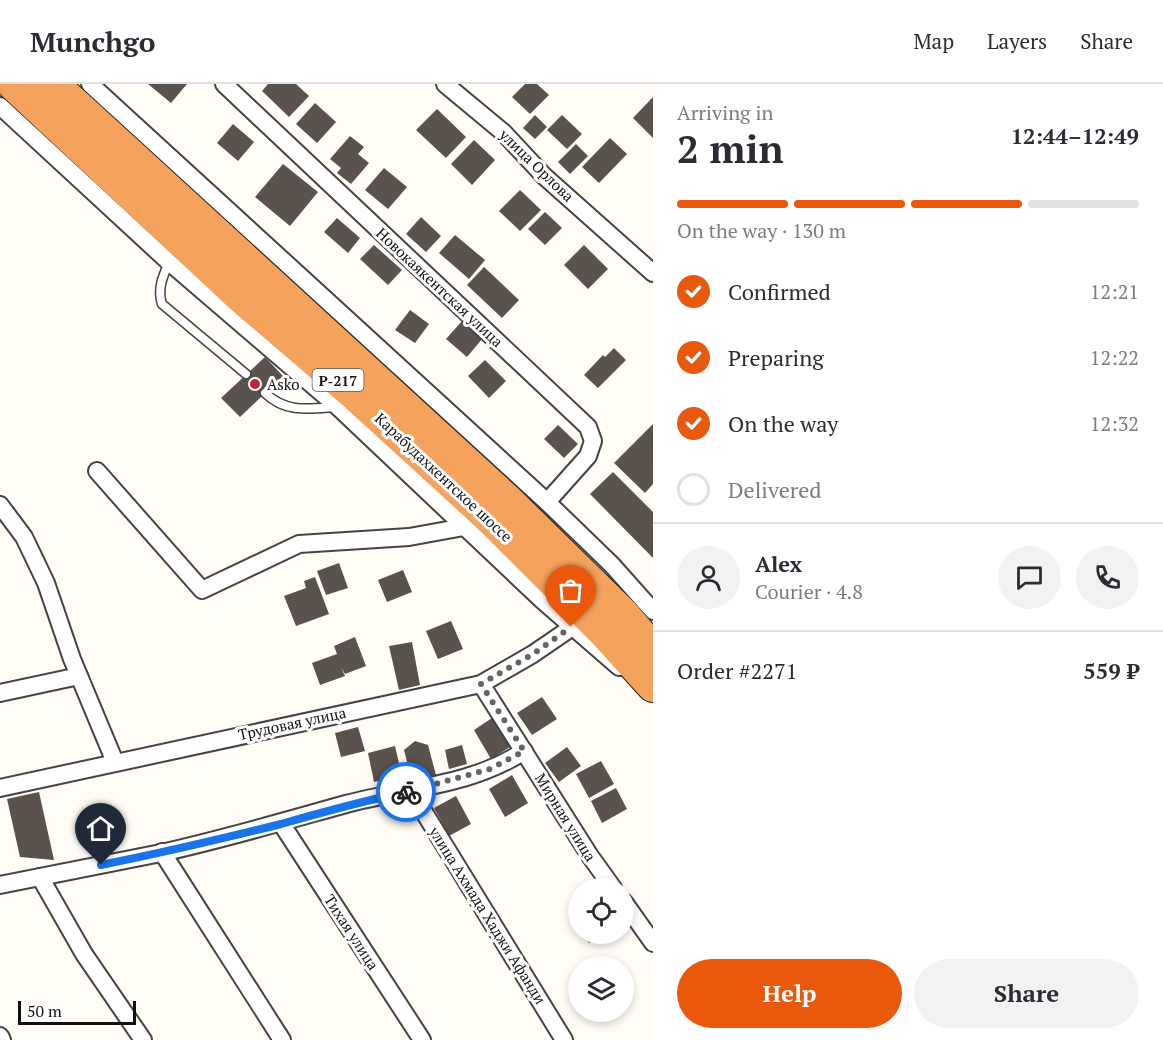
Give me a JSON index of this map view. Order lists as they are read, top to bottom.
{
  "streets": {
    "highway": ["Р-217", "Карабудахкентское шоссе"],
    "street": [
      "улица Орлова",
      "Новокаякентская улица",
      "Трудовая улица",
      "Мирная улица",
      "улица Ахмада Хаджи Афанди",
      "Тихая улица"
    ]
  },
  "crossings": [
    ["Трудовая улица", "Мирная улица"]
  ],
  "places": ["Asko"],
  "scale_bar": "50 m",
  "page": {
    "header": "Munchgo",
    "nav": ["Map", "Layers", "Share"],
    "heading": ["2 min", "Arriving in", "12:44–12:49"],
    "panel": [
      "Alex",
      "Courier · 4.8",
      "Order #2271",
      "559 ₽"
    ],
    "bar": "On the way · 130 m",
    "list": [
      ["Confirmed", "12:21"],
      ["Preparing", "12:22"],
      ["On the way", "12:32"],
      "Delivered"
    ],
    "buttons": ["Help", "Share"],
    "scale": "50 m"
  }
}
